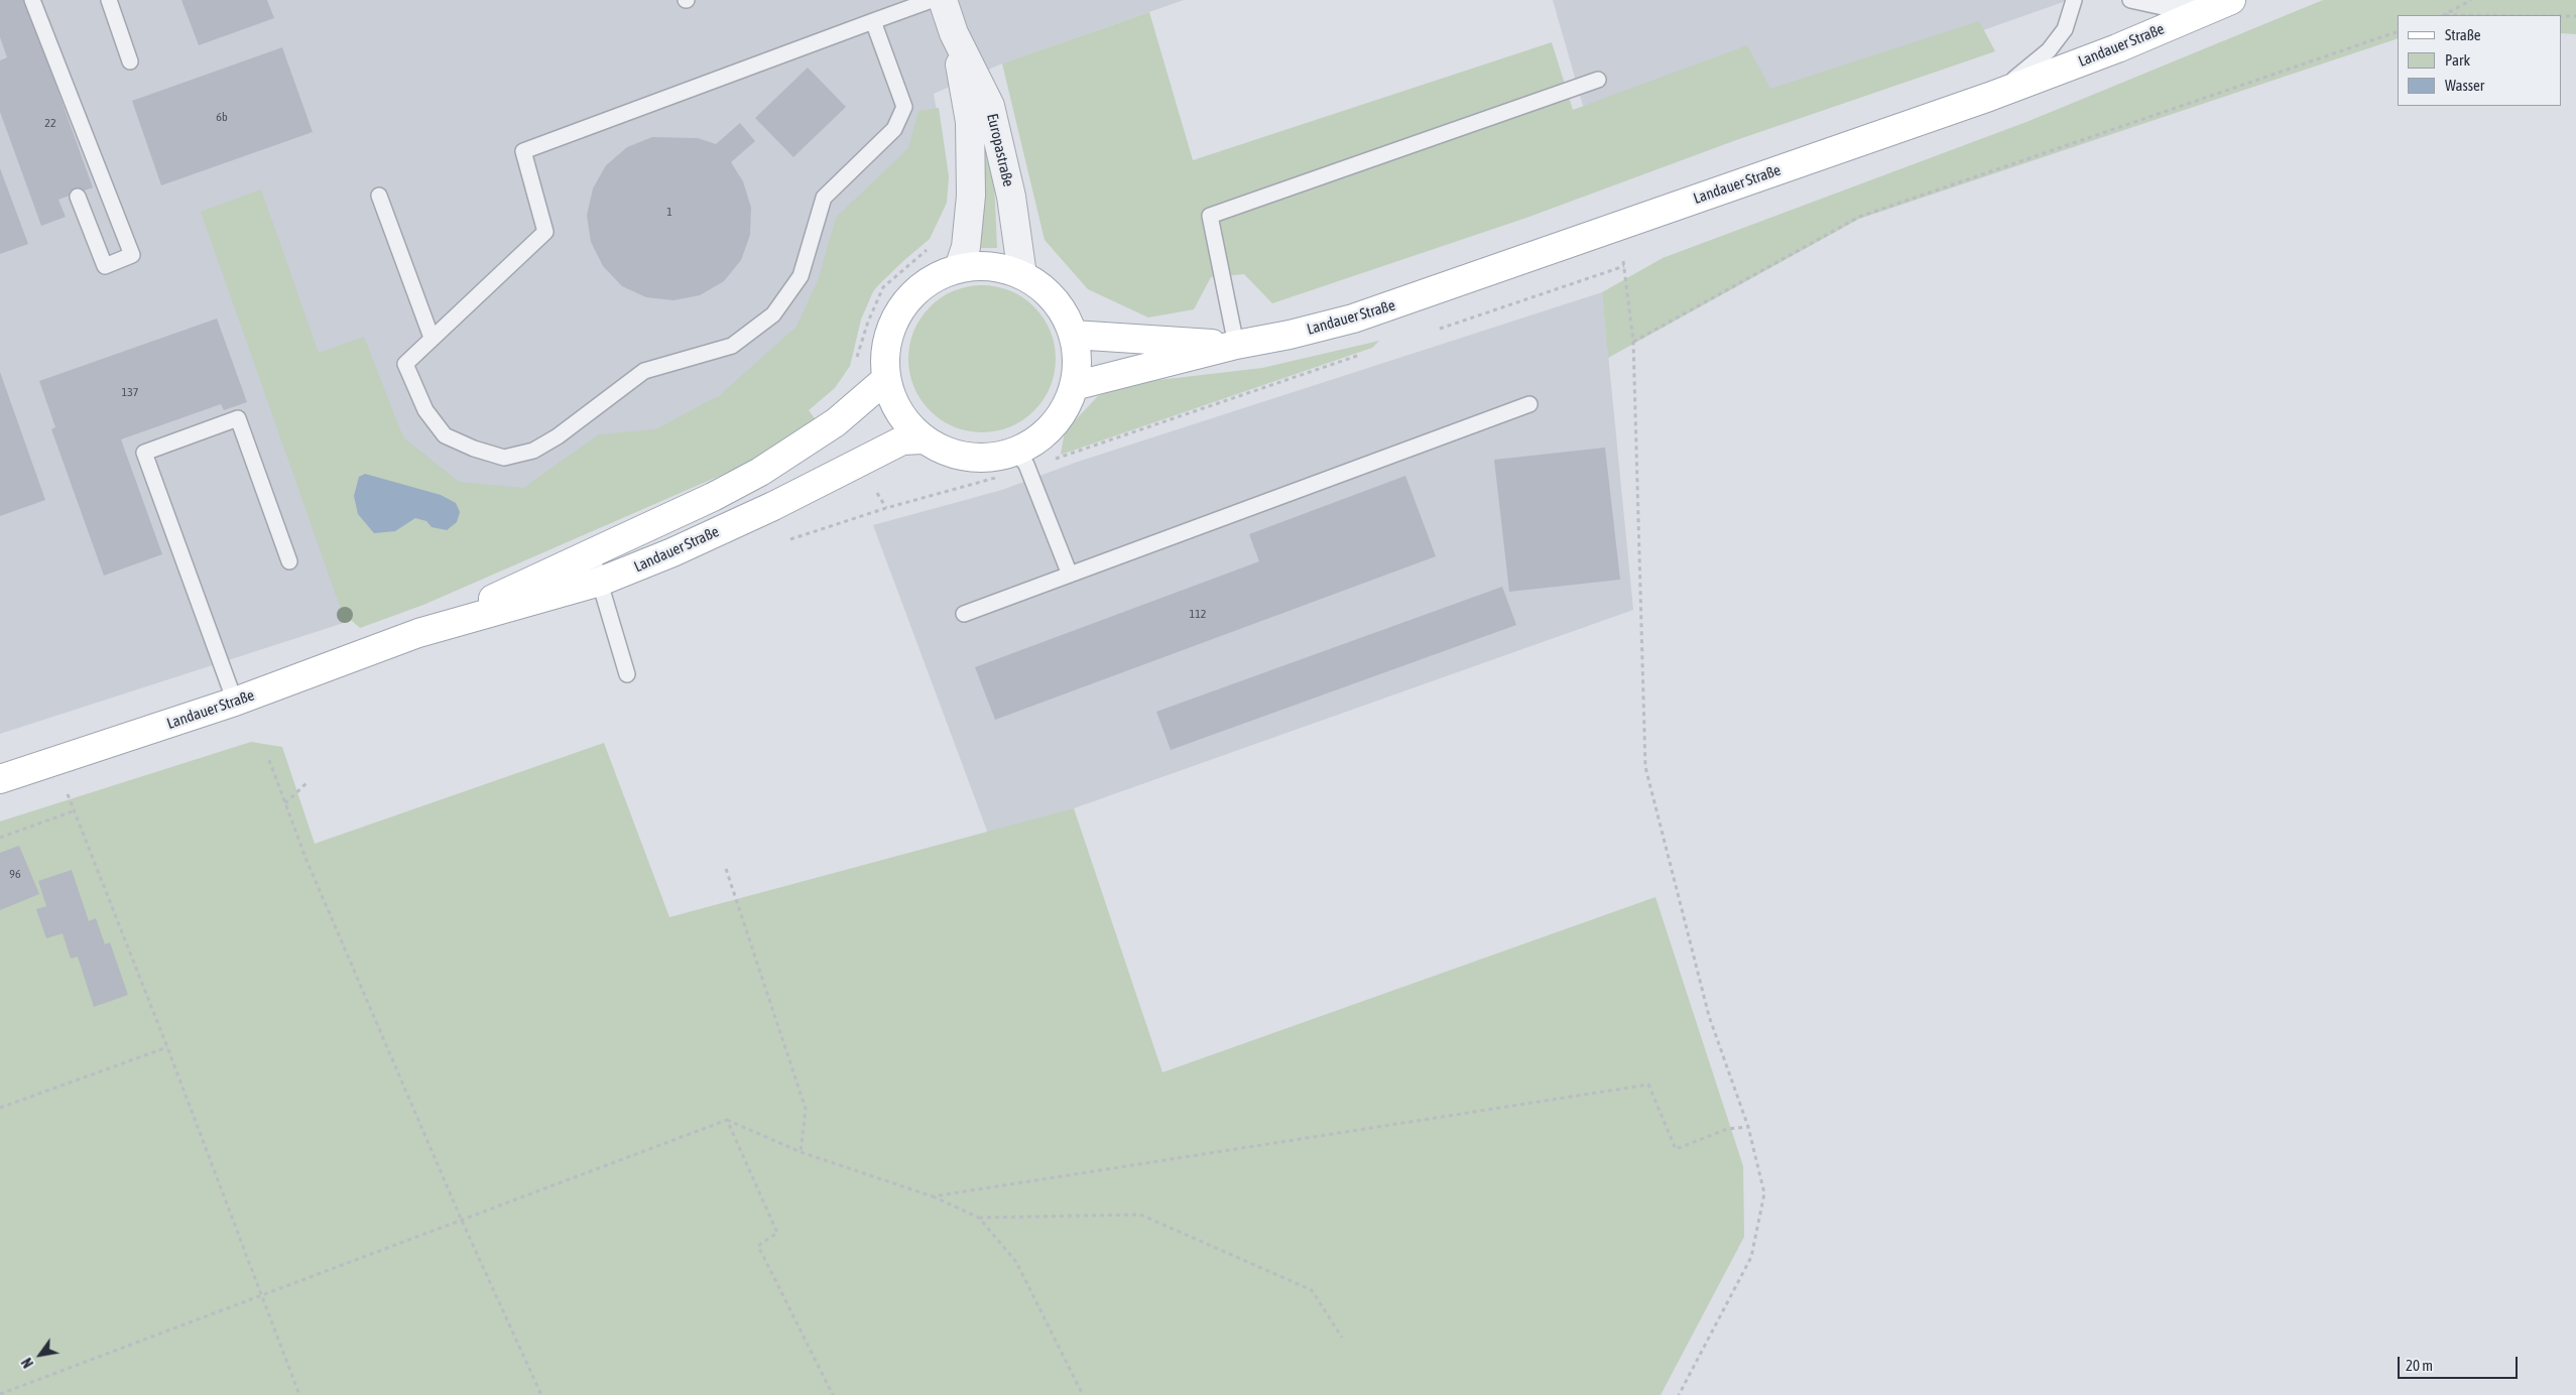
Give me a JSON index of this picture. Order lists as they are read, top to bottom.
{
  "streets": {
    "main road": ["Landauer Straße"],
    "street": ["Europastraße"]
  },
  "house_numbers": [
    "6b",
    "22",
    "1",
    "137",
    "112",
    "96"
  ],
  "legend": ["Straße", "Park", "Wasser"],
  "scale_bar": "20 m",
  "north": "bottom left"
}
